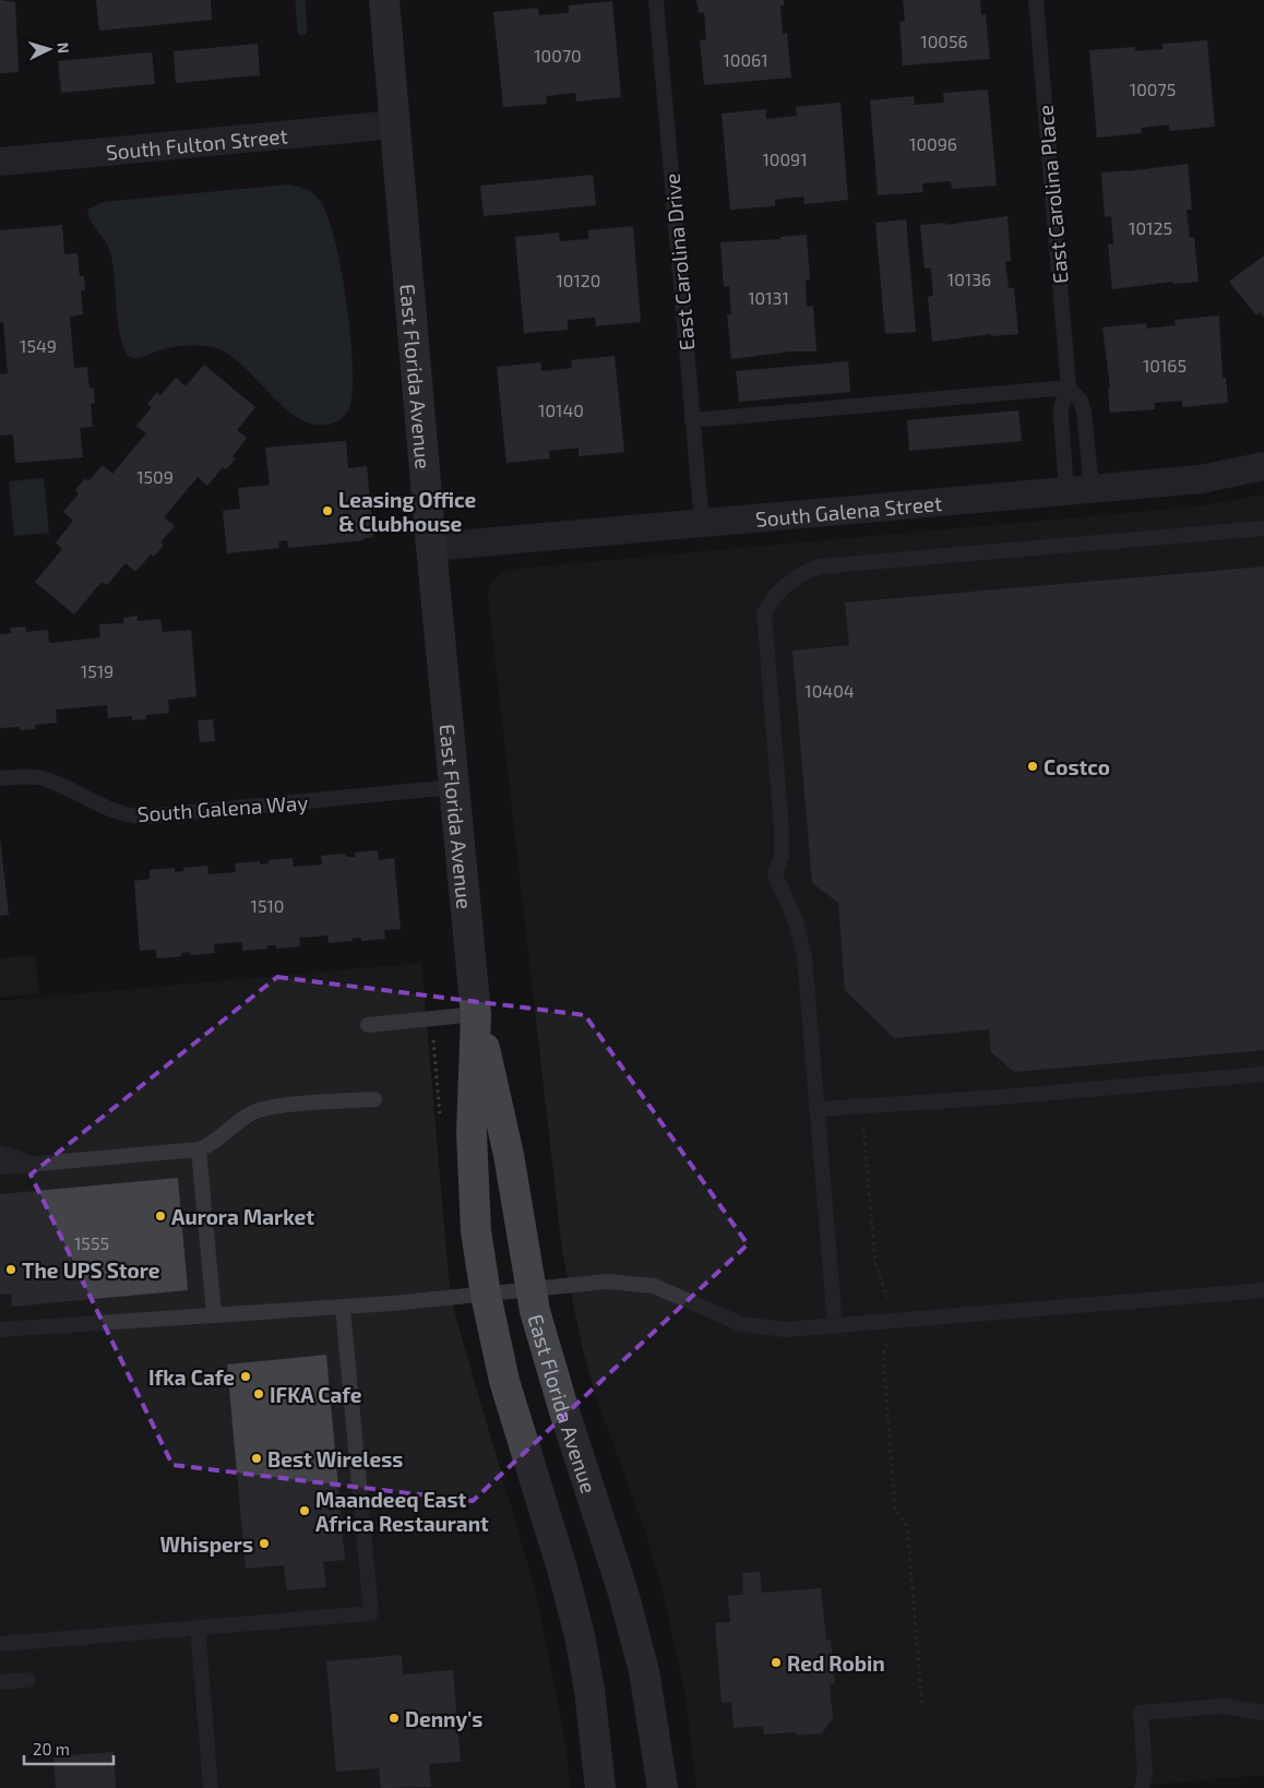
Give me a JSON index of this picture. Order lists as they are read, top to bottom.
{
  "streets": {
    "main road": ["East Florida Avenue"],
    "street": ["South Fulton Street", "South Galena Street"],
    "lane": ["East Carolina Place", "East Carolina Drive", "South Galena Way"]
  },
  "crossings": [
    ["South Fulton Street", "East Florida Avenue"],
    ["East Carolina Place", "South Galena Street"],
    ["East Carolina Drive", "South Galena Street"],
    ["East Florida Avenue", "South Galena Street"],
    ["East Florida Avenue", "South Galena Way"]
  ],
  "places": [
    "Leasing Office & Clubhouse",
    "Costco",
    "Aurora Market",
    "The UPS Store",
    "Ifka Cafe",
    "IFKA Cafe",
    "Best Wireless",
    "Maandeeq East Africa Restaurant",
    "Whispers",
    "Red Robin",
    "Denny's"
  ],
  "house_numbers": [
    "10056",
    "10070",
    "10061",
    "10075",
    "10096",
    "10091",
    "10125",
    "10136",
    "10120",
    "10131",
    "1549",
    "10165",
    "10140",
    "1509",
    "1519",
    "10404",
    "1510",
    "1555"
  ],
  "scale_bar": "20 m",
  "north": "right"
}
